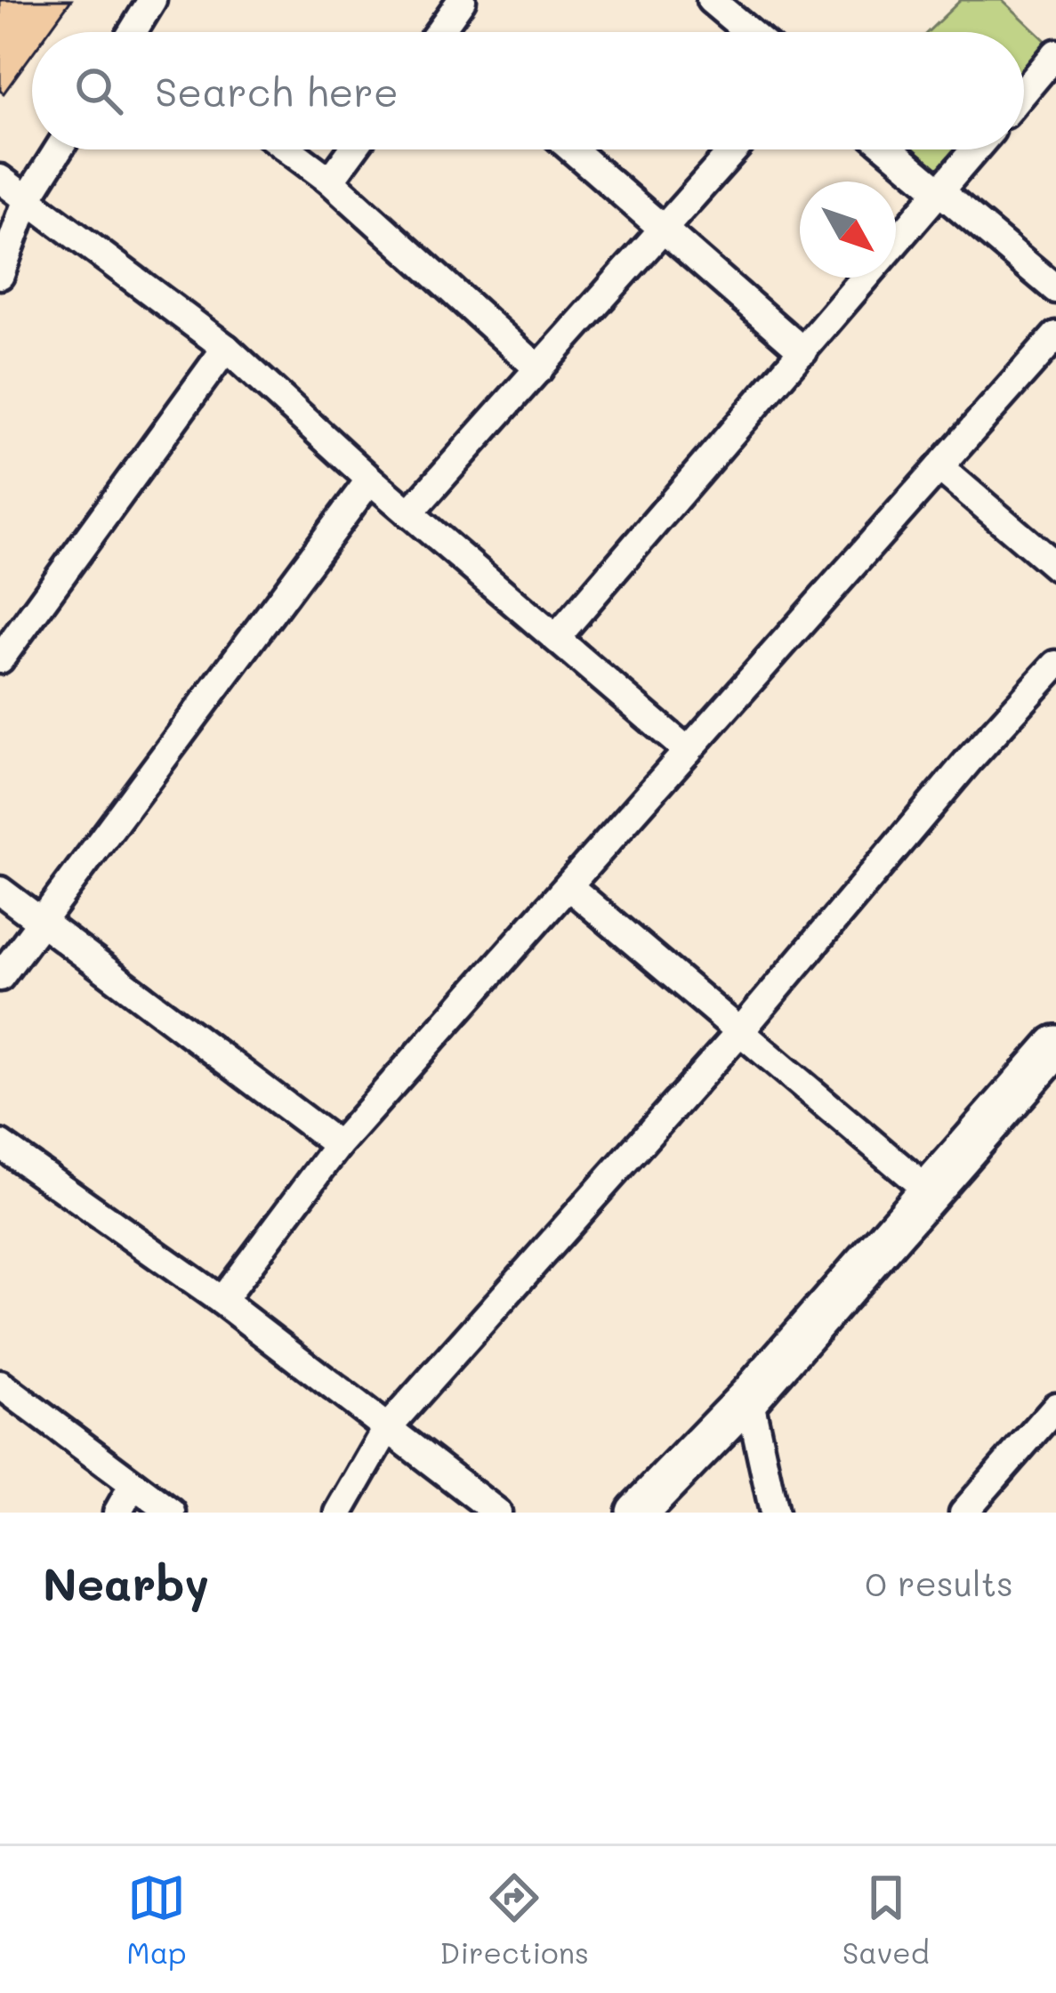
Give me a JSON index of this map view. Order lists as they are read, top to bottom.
{
  "north": "bottom right",
  "page": {
    "search": "Search here",
    "heading": ["Nearby", "0 results"],
    "nav": ["Map", "Directions", "Saved"]
  }
}
